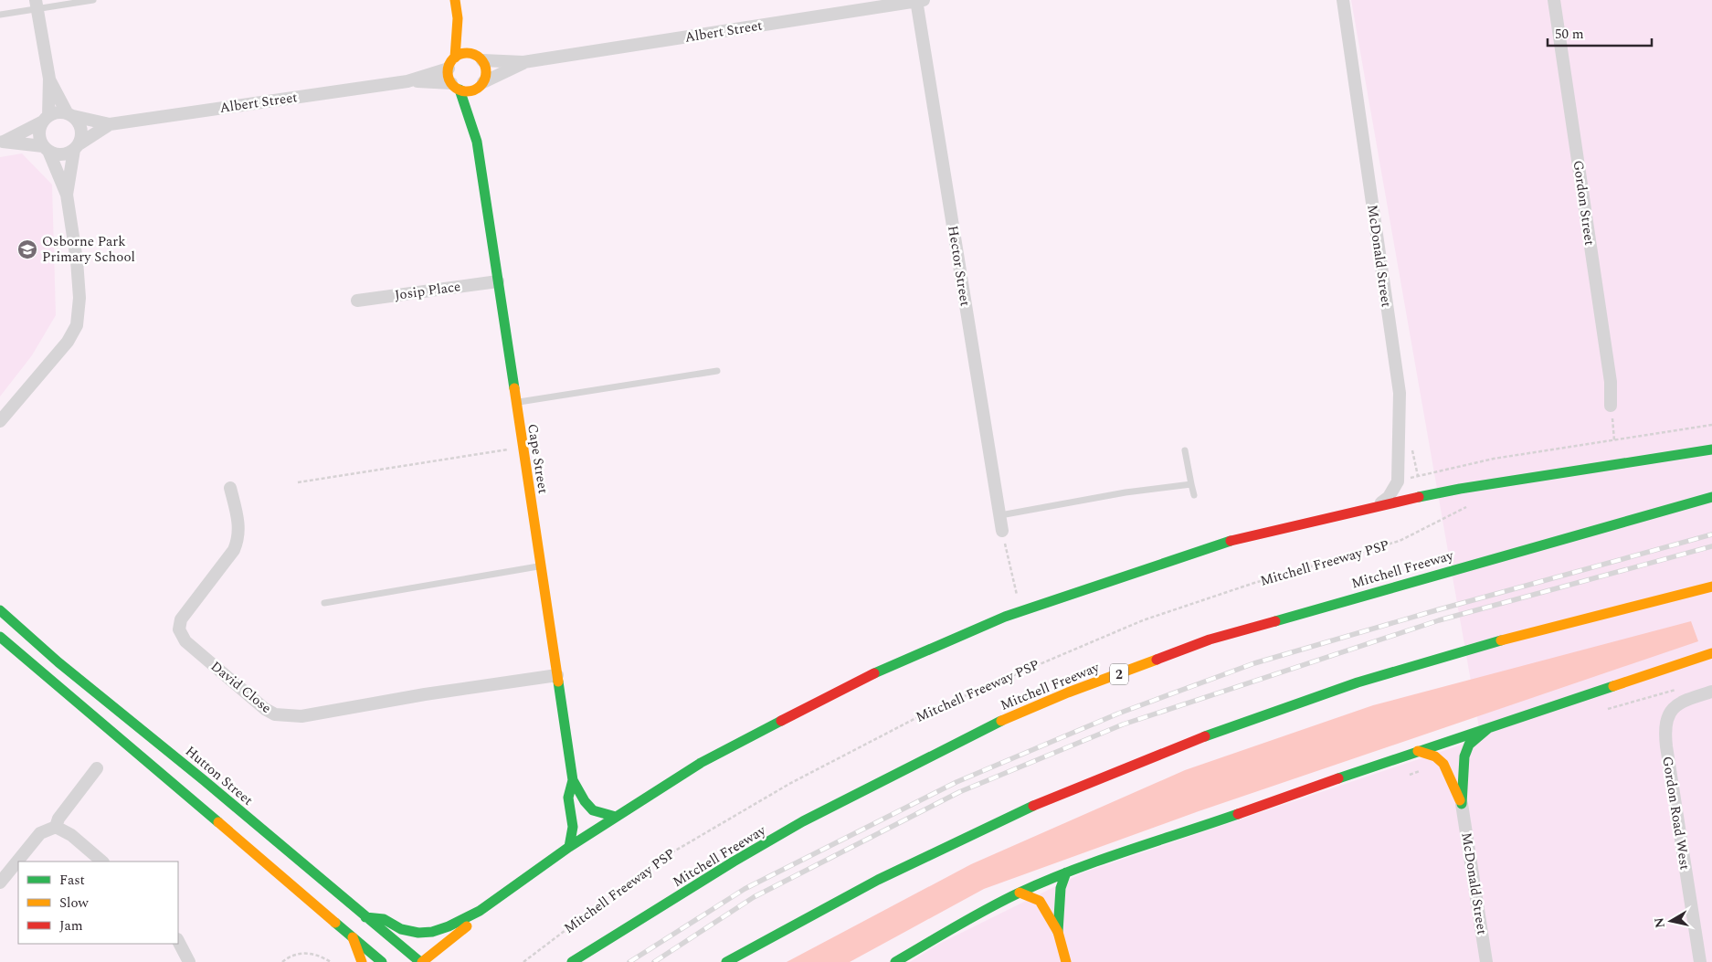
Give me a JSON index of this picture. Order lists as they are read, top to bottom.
{
  "streets": {
    "main road": [
      "Cape Street",
      "Mitchell Freeway",
      "2",
      "Hutton Street"
    ],
    "street": [
      "Albert Street",
      "Gordon Street",
      "McDonald Street",
      "Hector Street",
      "Josip Place",
      "David Close",
      "Gordon Road West"
    ],
    "path": ["Mitchell Freeway PSP"]
  },
  "crossings": [
    ["Albert Street", "Hector Street"],
    ["Albert Street", "Cape Street"],
    ["Josip Place", "Cape Street"],
    ["Cape Street", "David Close"]
  ],
  "places": {
    "school or university": ["Osborne Park Primary School"]
  },
  "legend": ["Fast", "Slow", "Jam"],
  "scale_bar": "50 m",
  "north": "left"
}
